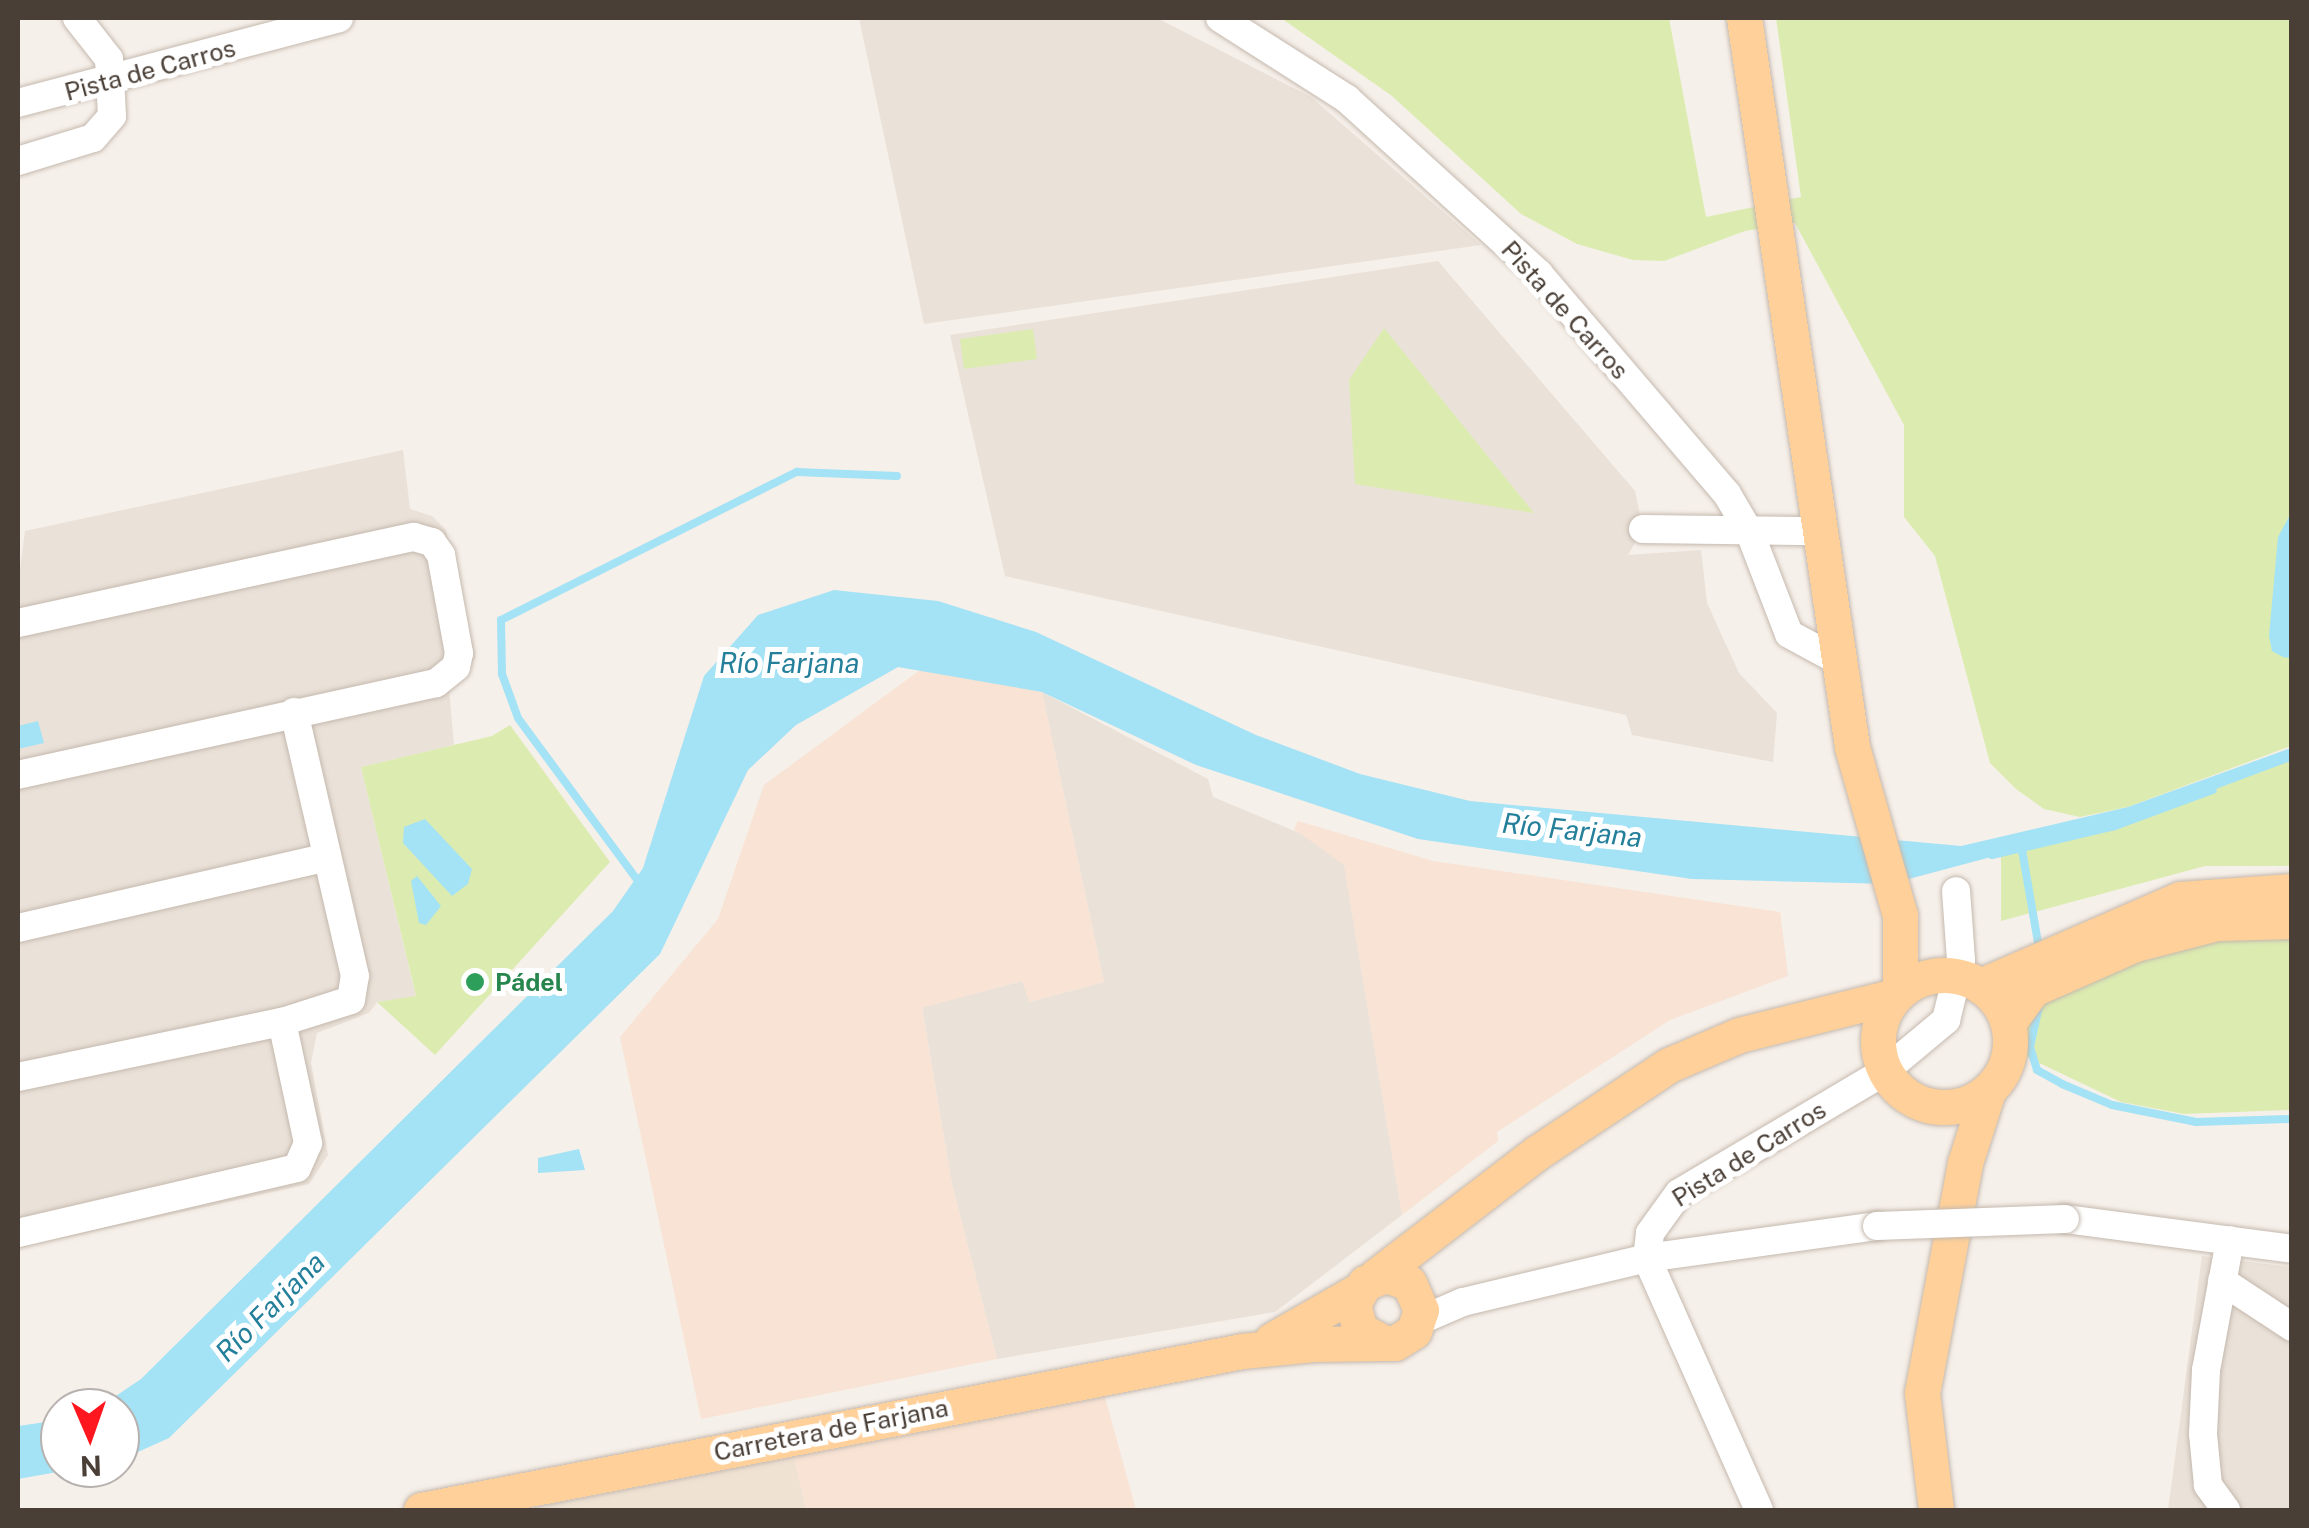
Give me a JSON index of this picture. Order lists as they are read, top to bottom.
{
  "streets": {
    "main road": ["Carretera de Farjana"],
    "street": ["Pista de Carros"]
  },
  "crossings": [
    ["Pista de Carros", "Carretera de Farjana"]
  ],
  "water": ["Río Farjana"],
  "places": ["Pádel"],
  "north": "bottom"
}
